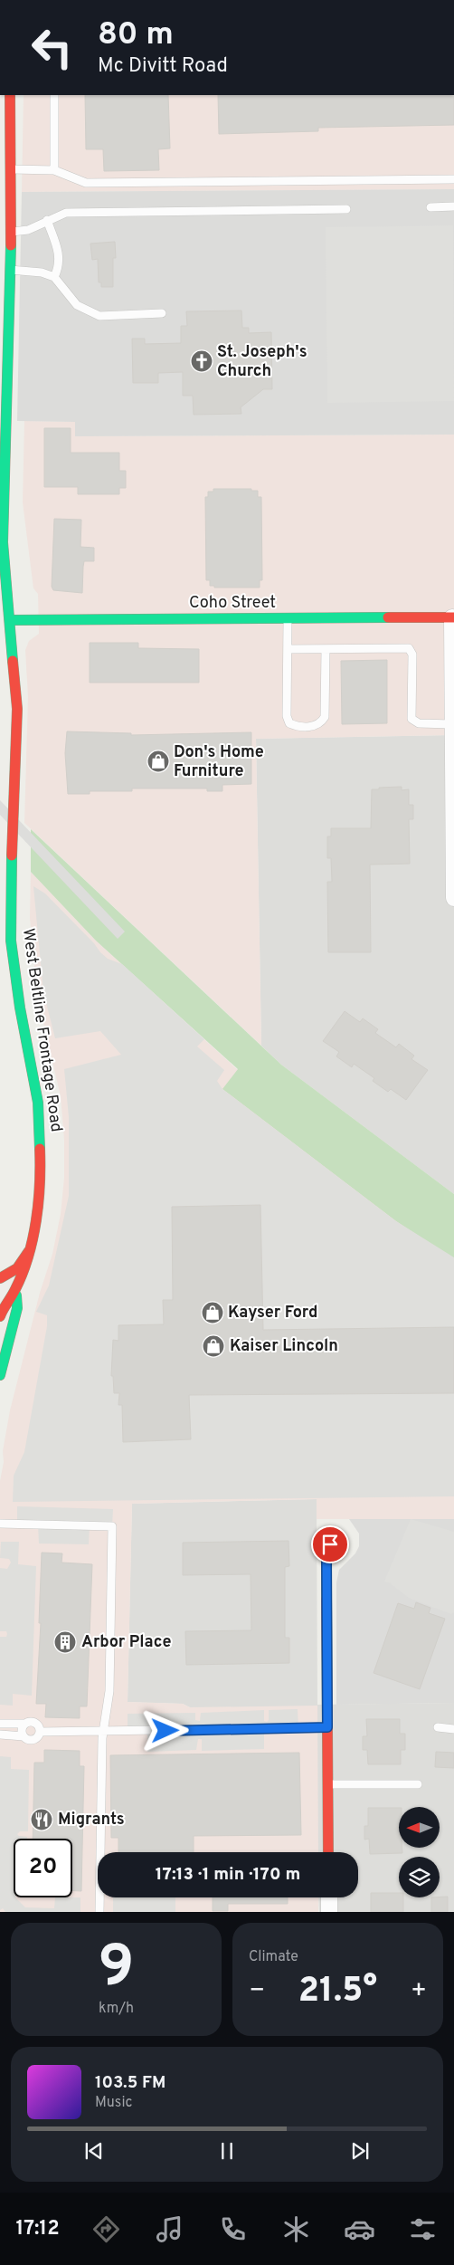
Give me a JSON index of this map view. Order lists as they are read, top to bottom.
{
  "streets": {
    "main road": ["Coho Street", "West Beltline Frontage Road"]
  },
  "crossings": [
    ["Coho Street", "West Beltline Frontage Road"]
  ],
  "places": {
    "church": ["St. Joseph's Church"],
    "shop": ["Don's Home Furniture", "Kayser Ford", "Kaiser Lincoln"],
    "building": ["Arbor Place"],
    "restaurant": ["Migrants"]
  },
  "north": "left",
  "page": {
    "turn": ["80 m", "Mc Divitt Road"],
    "limit": "20",
    "trip": "17:13 · 1 min · 170 m",
    "tile": [
      ["9", "km/h"],
      "Climate"
    ],
    "heat": ["−", "21.5°", "+"],
    "song": ["103.5 FM", "Music"],
    "tabs": "17:12"
  }
}
